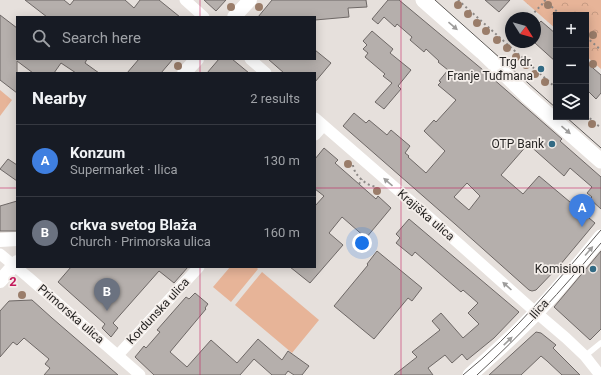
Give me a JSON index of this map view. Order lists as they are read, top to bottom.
{
  "streets": {
    "main road": ["Ilica"],
    "street": ["Krajiška ulica", "Kordunska ulica", "Primorska ulica"]
  },
  "crossings": [
    ["Krajiška ulica", "Ilica"],
    ["Kordunska ulica", "Primorska ulica"]
  ],
  "one_way": ["Krajiška ulica", "Ilica"],
  "places": ["Trg dr. Franje Tuđmana", "OTP Bank", "Komision"],
  "north": "bottom right",
  "page": {
    "map_buttons": ["+", "−"],
    "search": "Search here",
    "heading": ["Nearby", "2 results"],
    "list": [
      {
        "mark": "A",
        "name": "Konzum",
        "note": "Supermarket · Ilica",
        "value": "130 m"
      },
      {
        "mark": "B",
        "name": "crkva svetog Blaža",
        "note": "Church · Primorska ulica",
        "value": "160 m"
      }
    ],
    "pins": ["A", "B"]
  },
  "grid": {
    "rows": ["2"]
  }
}
